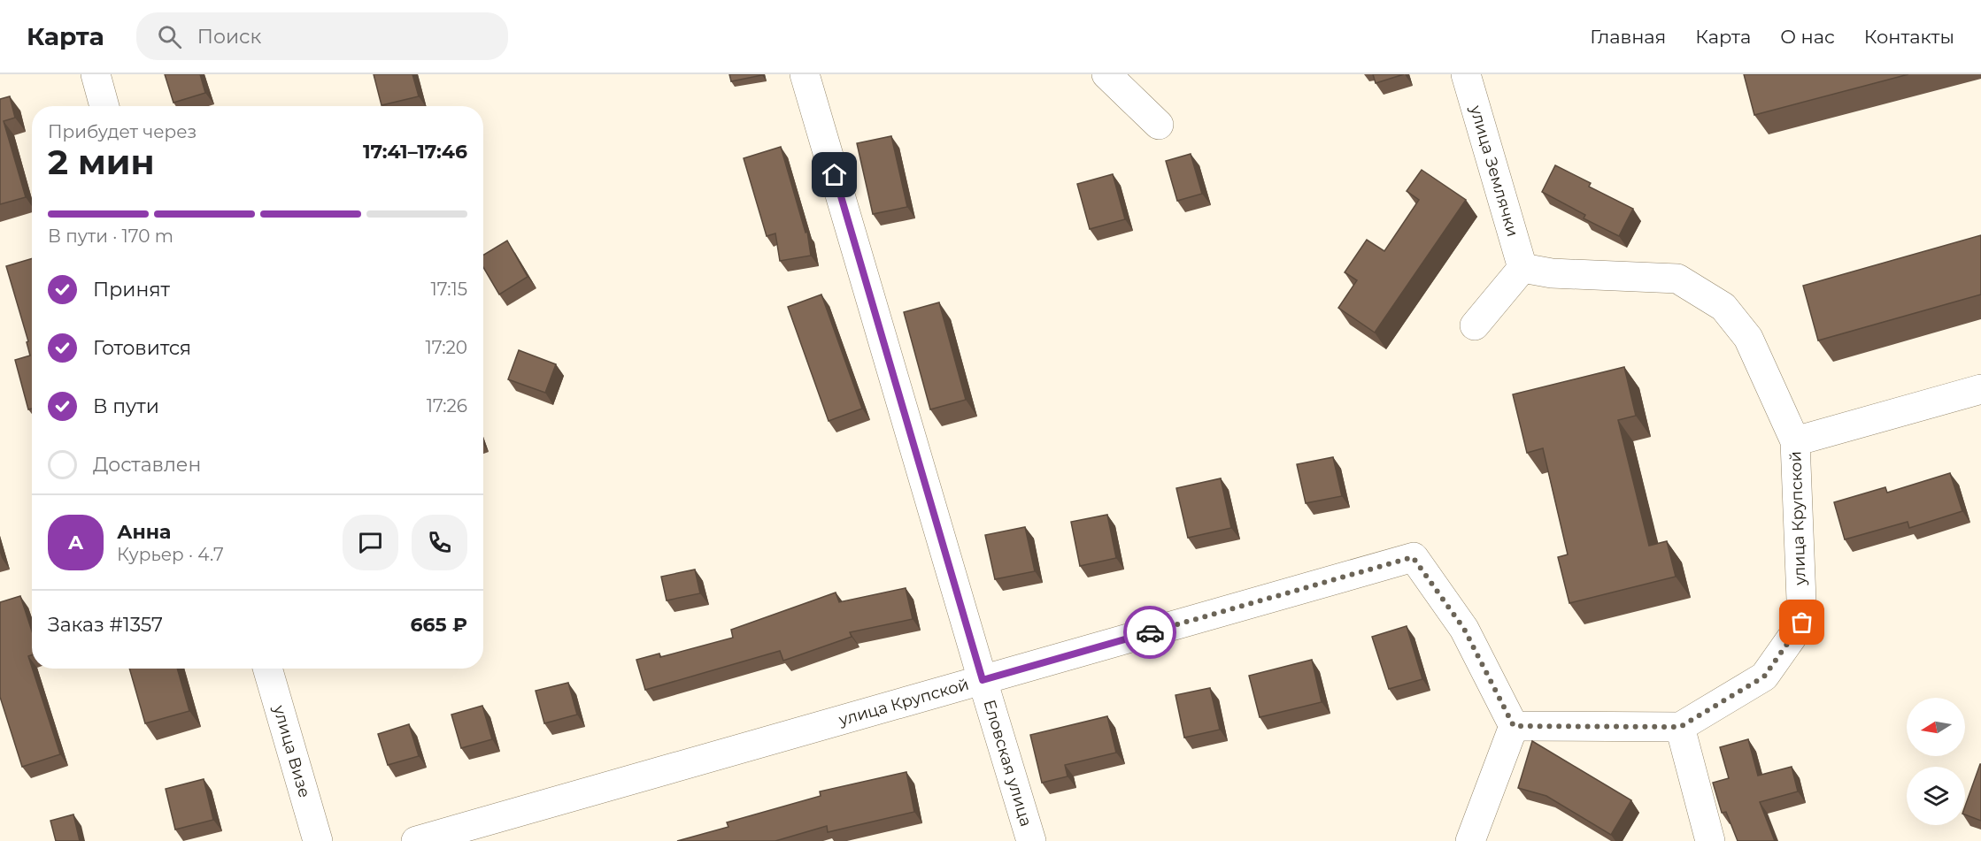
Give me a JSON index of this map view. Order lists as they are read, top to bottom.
{
  "streets": {
    "street": [
      "улица Землячки",
      "улица Крупской",
      "улица Визе",
      "Еловская улица"
    ]
  },
  "crossings": [
    ["улица Землячки", "улица Крупской"],
    ["улица Крупской", "Еловская улица"]
  ],
  "north": "left",
  "page": {
    "header": "Карта",
    "search": "Поиск",
    "nav": [
      "Главная",
      "Карта",
      "О нас",
      "Контакты"
    ],
    "heading": ["2 мин", "Прибудет через", "17:41–17:46"],
    "panel": [
      "Анна",
      "Курьер · 4.7",
      "Заказ #1357",
      "665 ₽"
    ],
    "bar": "В пути · 170 m",
    "list": [
      ["Принят", "17:15"],
      ["Готовится", "17:20"],
      ["В пути", "17:26"],
      "Доставлен"
    ],
    "round": "А"
  }
}
